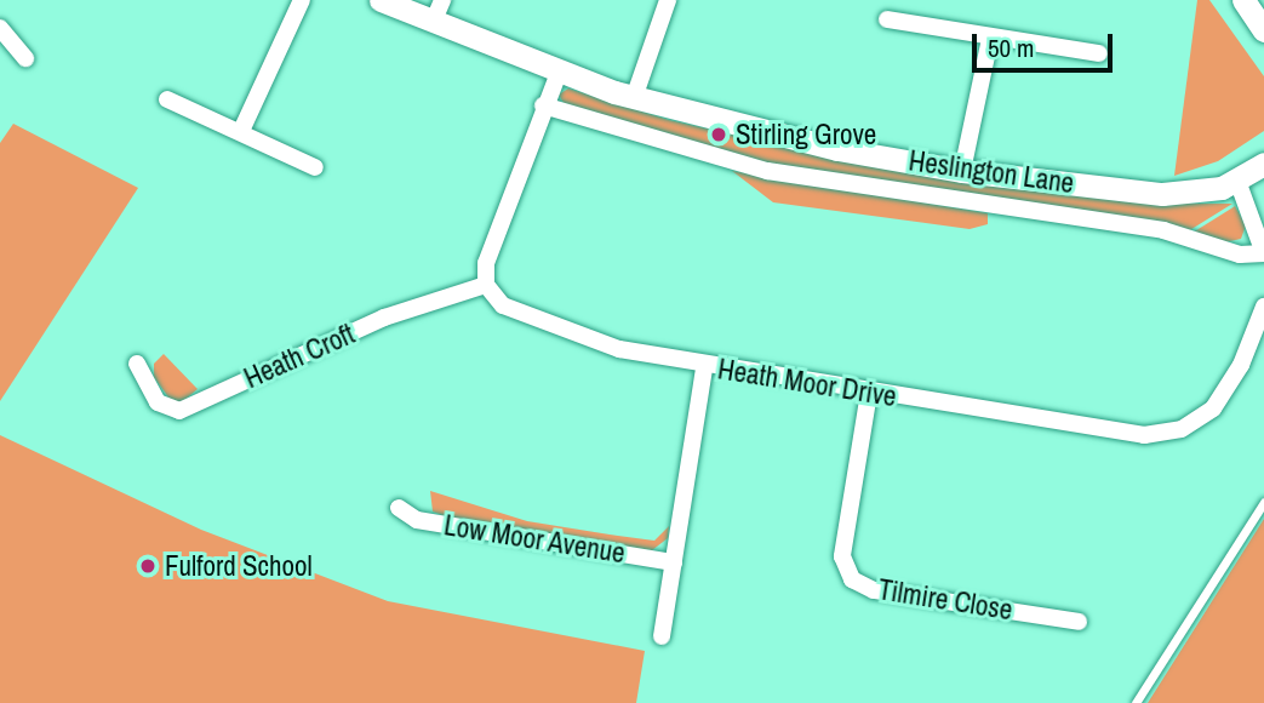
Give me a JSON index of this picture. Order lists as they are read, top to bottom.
{
  "streets": {
    "street": [
      "Heslington Lane",
      "Heath Croft",
      "Heath Moor Drive",
      "Low Moor Avenue",
      "Tilmire Close"
    ]
  },
  "crossings": [
    ["Heath Croft", "Heath Moor Drive"],
    ["Heath Moor Drive", "Tilmire Close"]
  ],
  "places": ["Stirling Grove", "Fulford School"],
  "scale_bar": "50 m"
}
